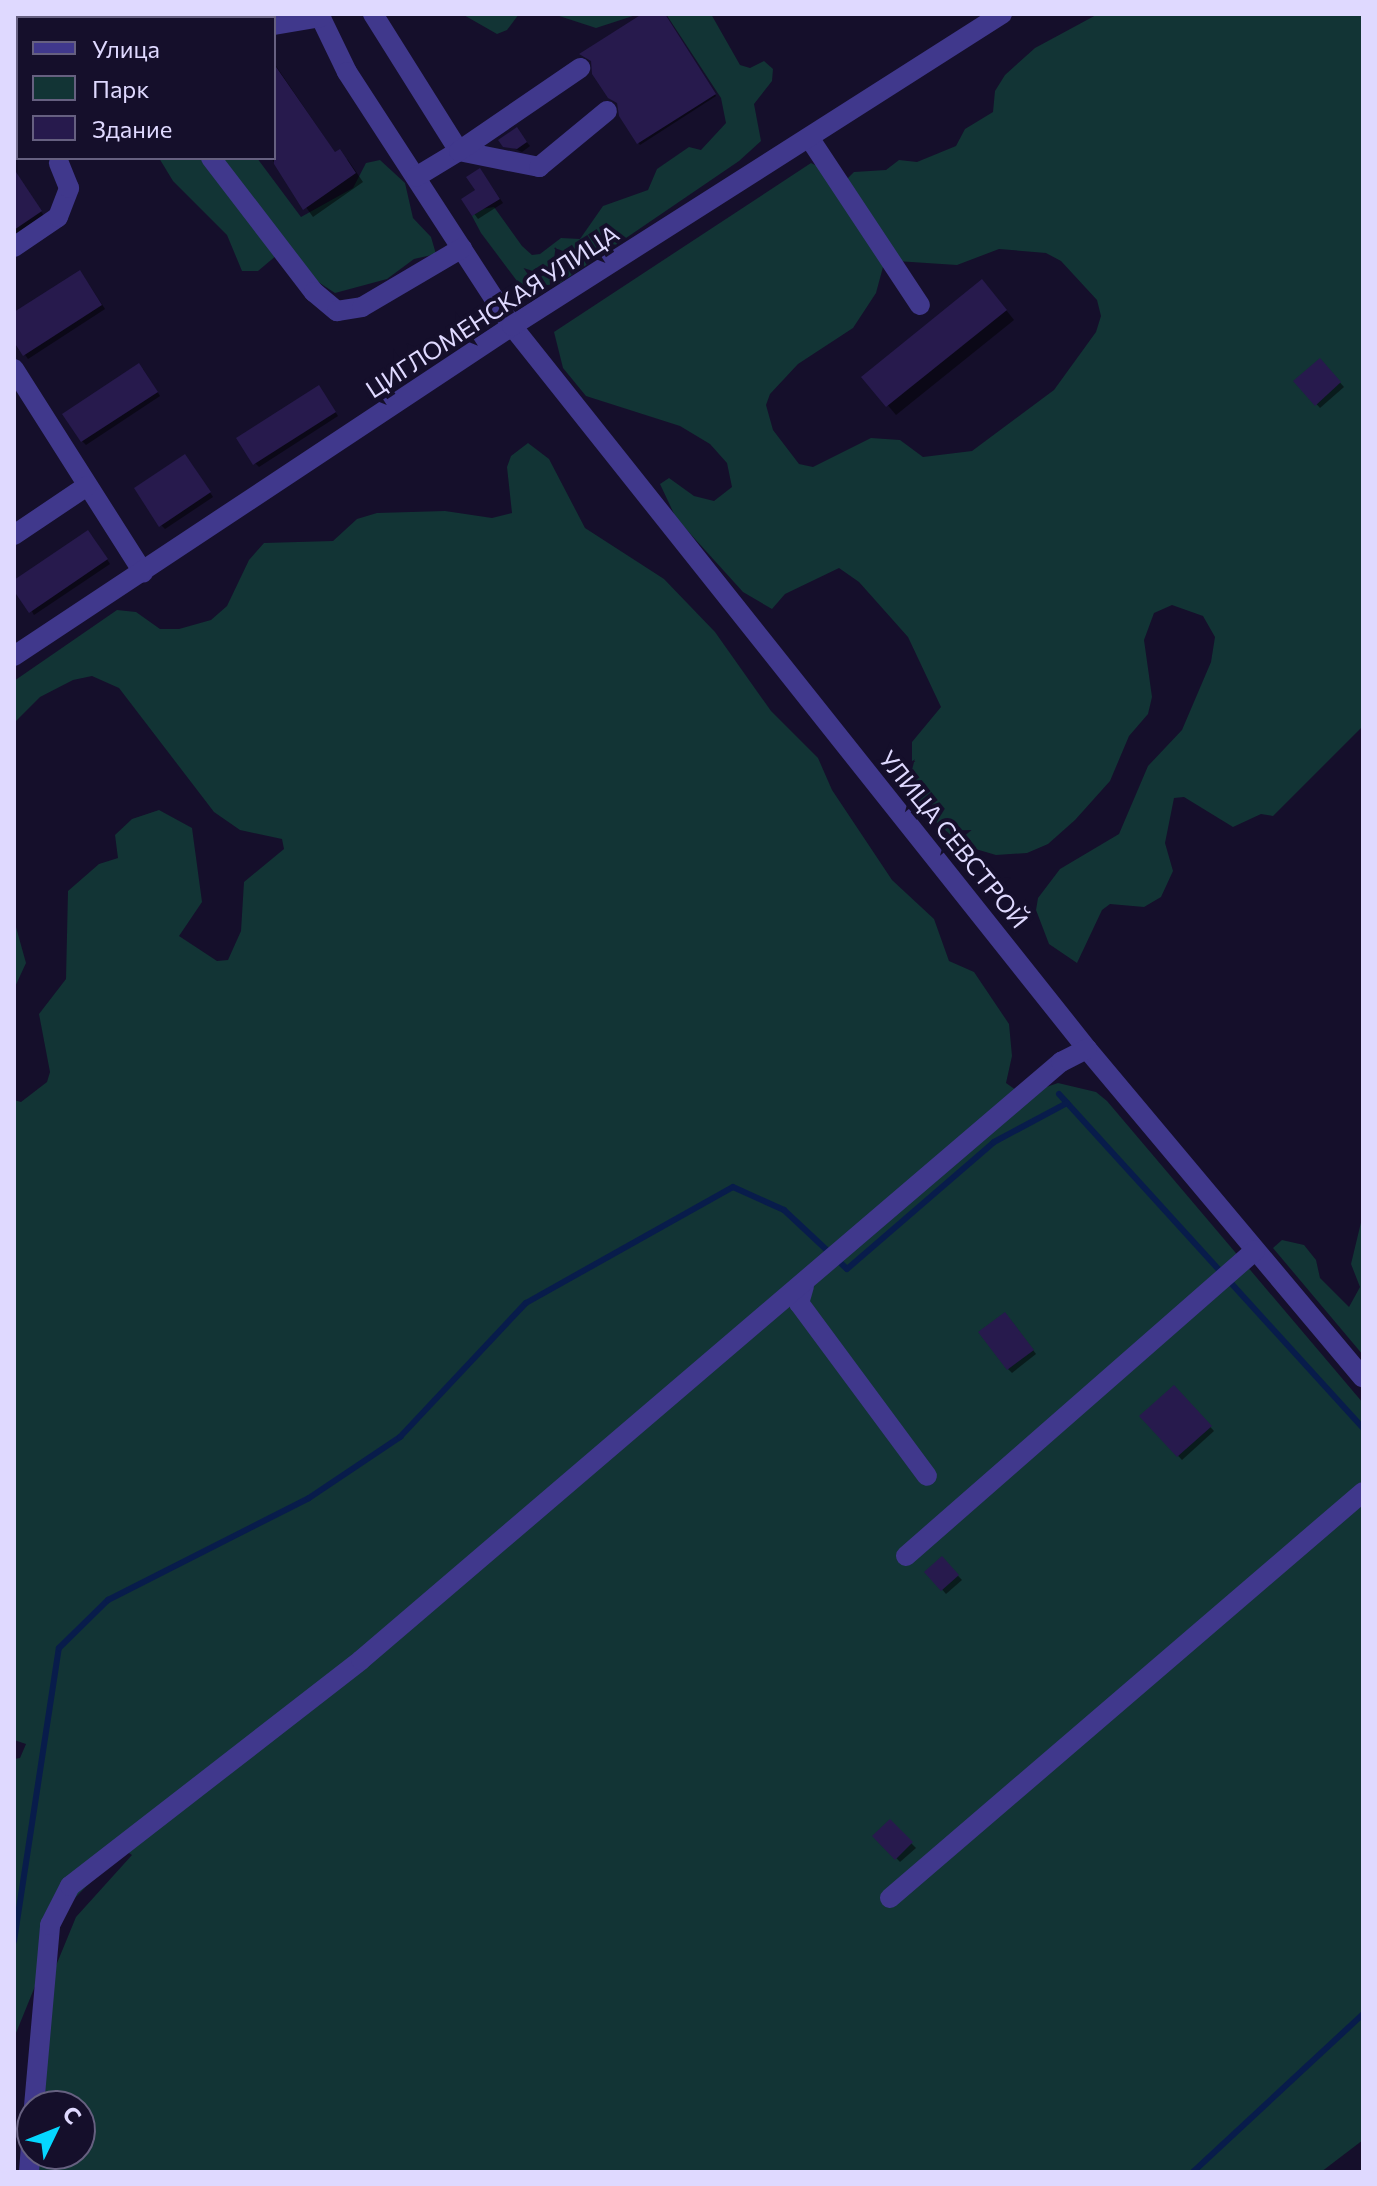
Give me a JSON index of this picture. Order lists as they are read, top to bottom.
{
  "streets": {
    "street": ["ЦИГЛОМЕНСКАЯ УЛИЦА", "УЛИЦА СЕВСТРОЙ"]
  },
  "crossings": [
    ["ЦИГЛОМЕНСКАЯ УЛИЦА", "УЛИЦА СЕВСТРОЙ"]
  ],
  "legend": ["Улица", "Парк", "Здание"],
  "north": "top right"
}
